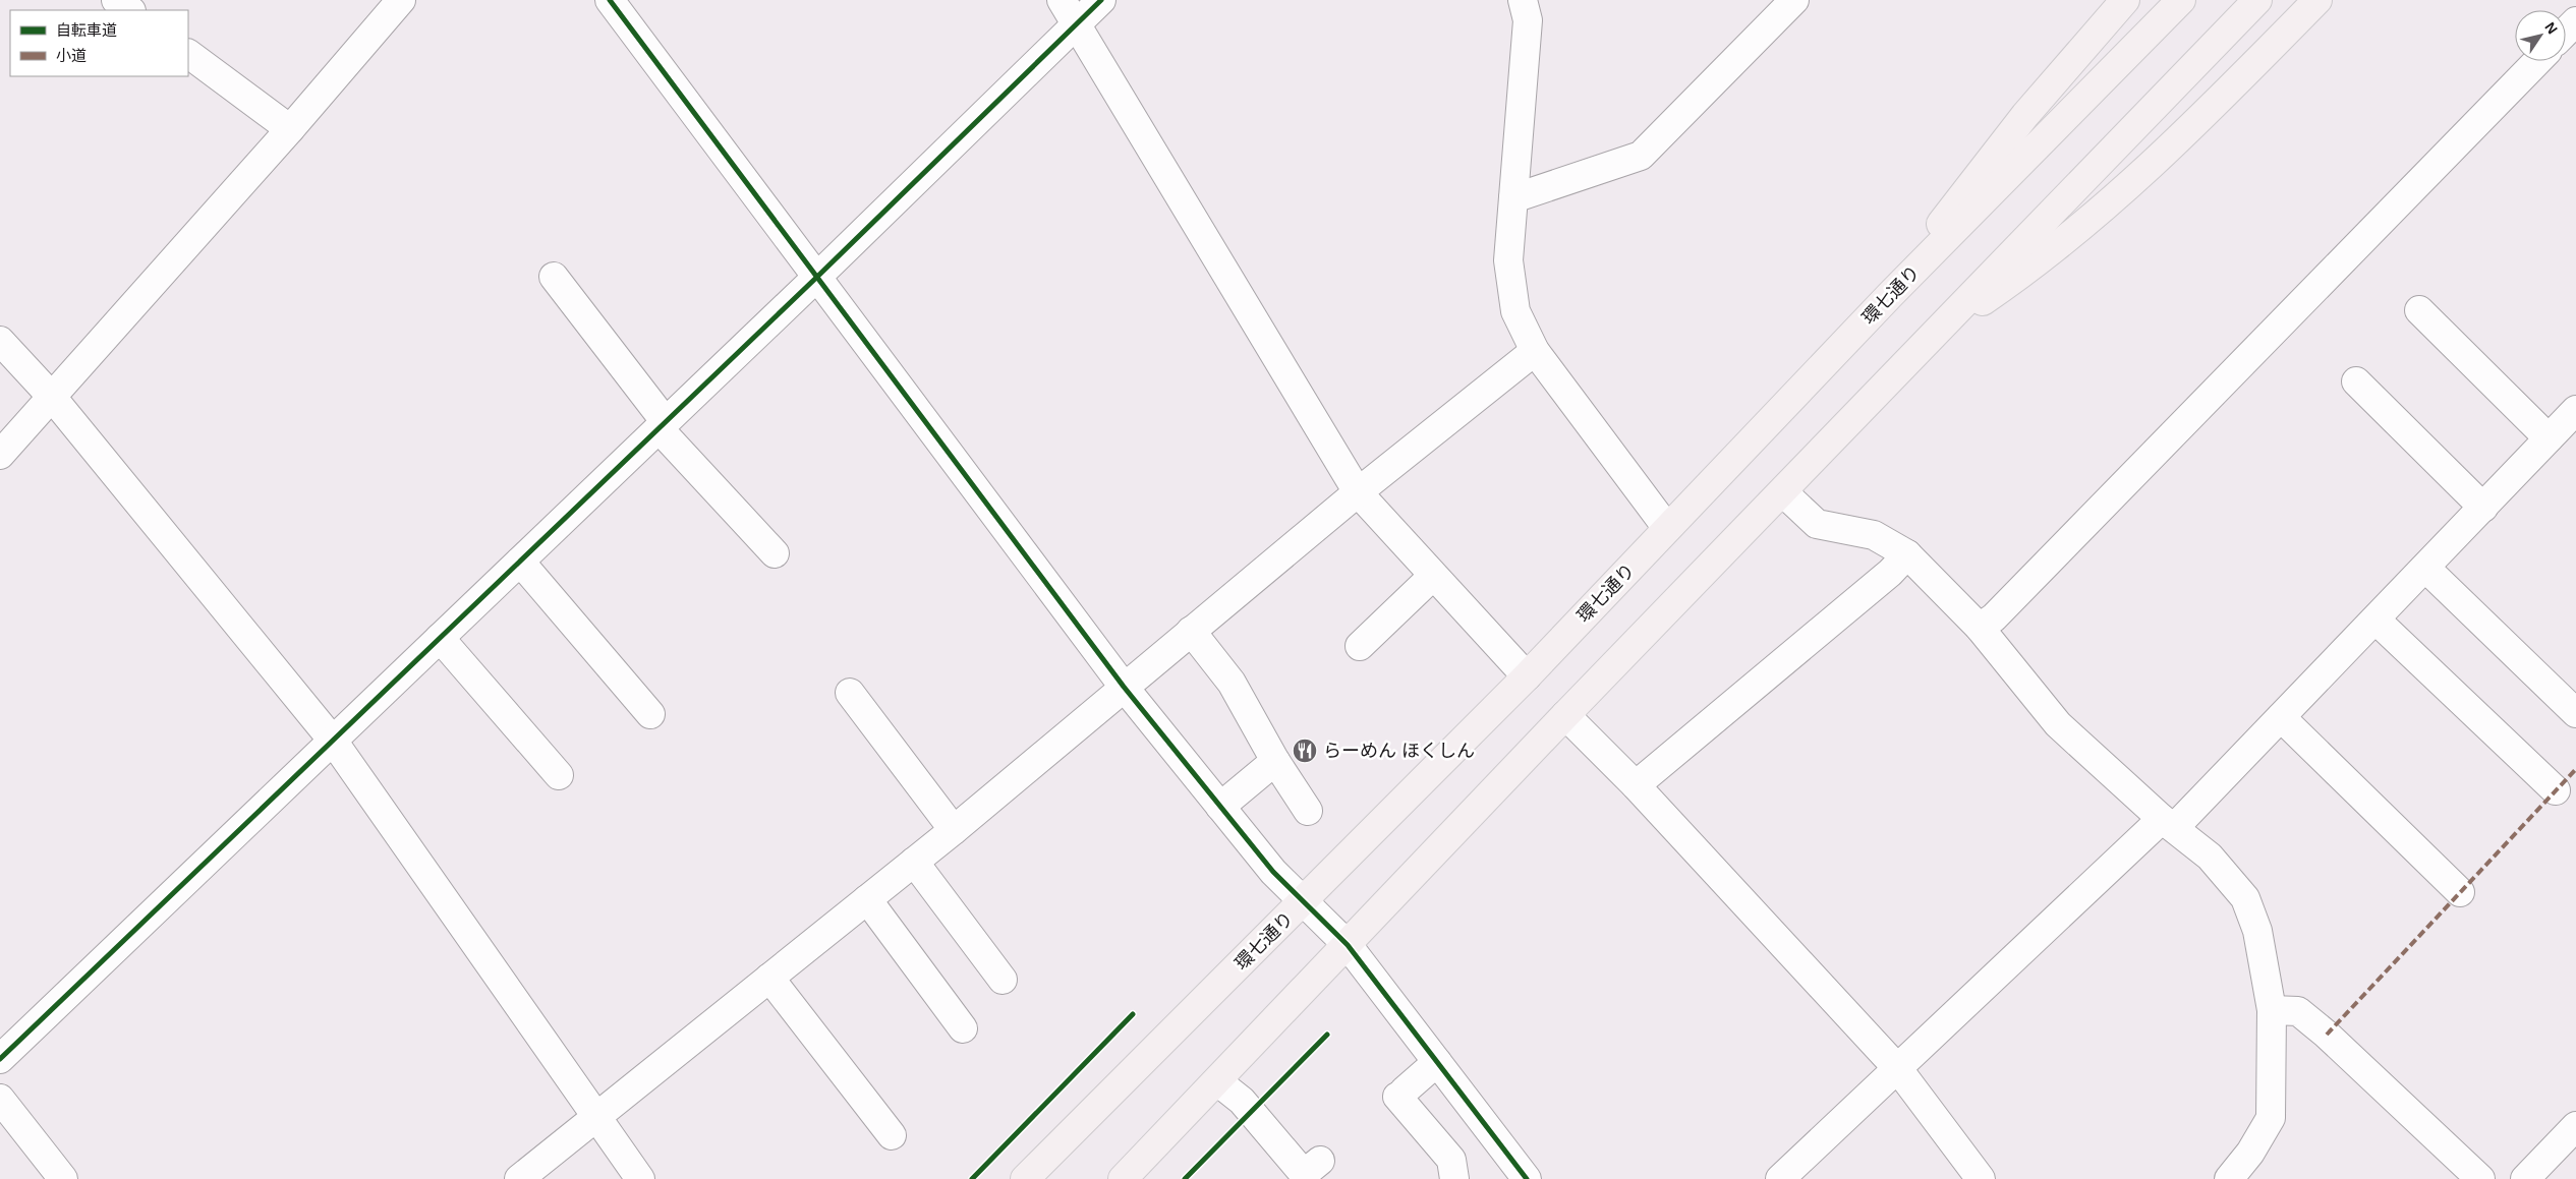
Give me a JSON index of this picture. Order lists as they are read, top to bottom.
{
  "streets": {
    "main road": ["環七通り"]
  },
  "places": {
    "restaurant": ["らーめん ほくしん"]
  },
  "legend": ["自転車道", "小道"],
  "north": "top right"
}
